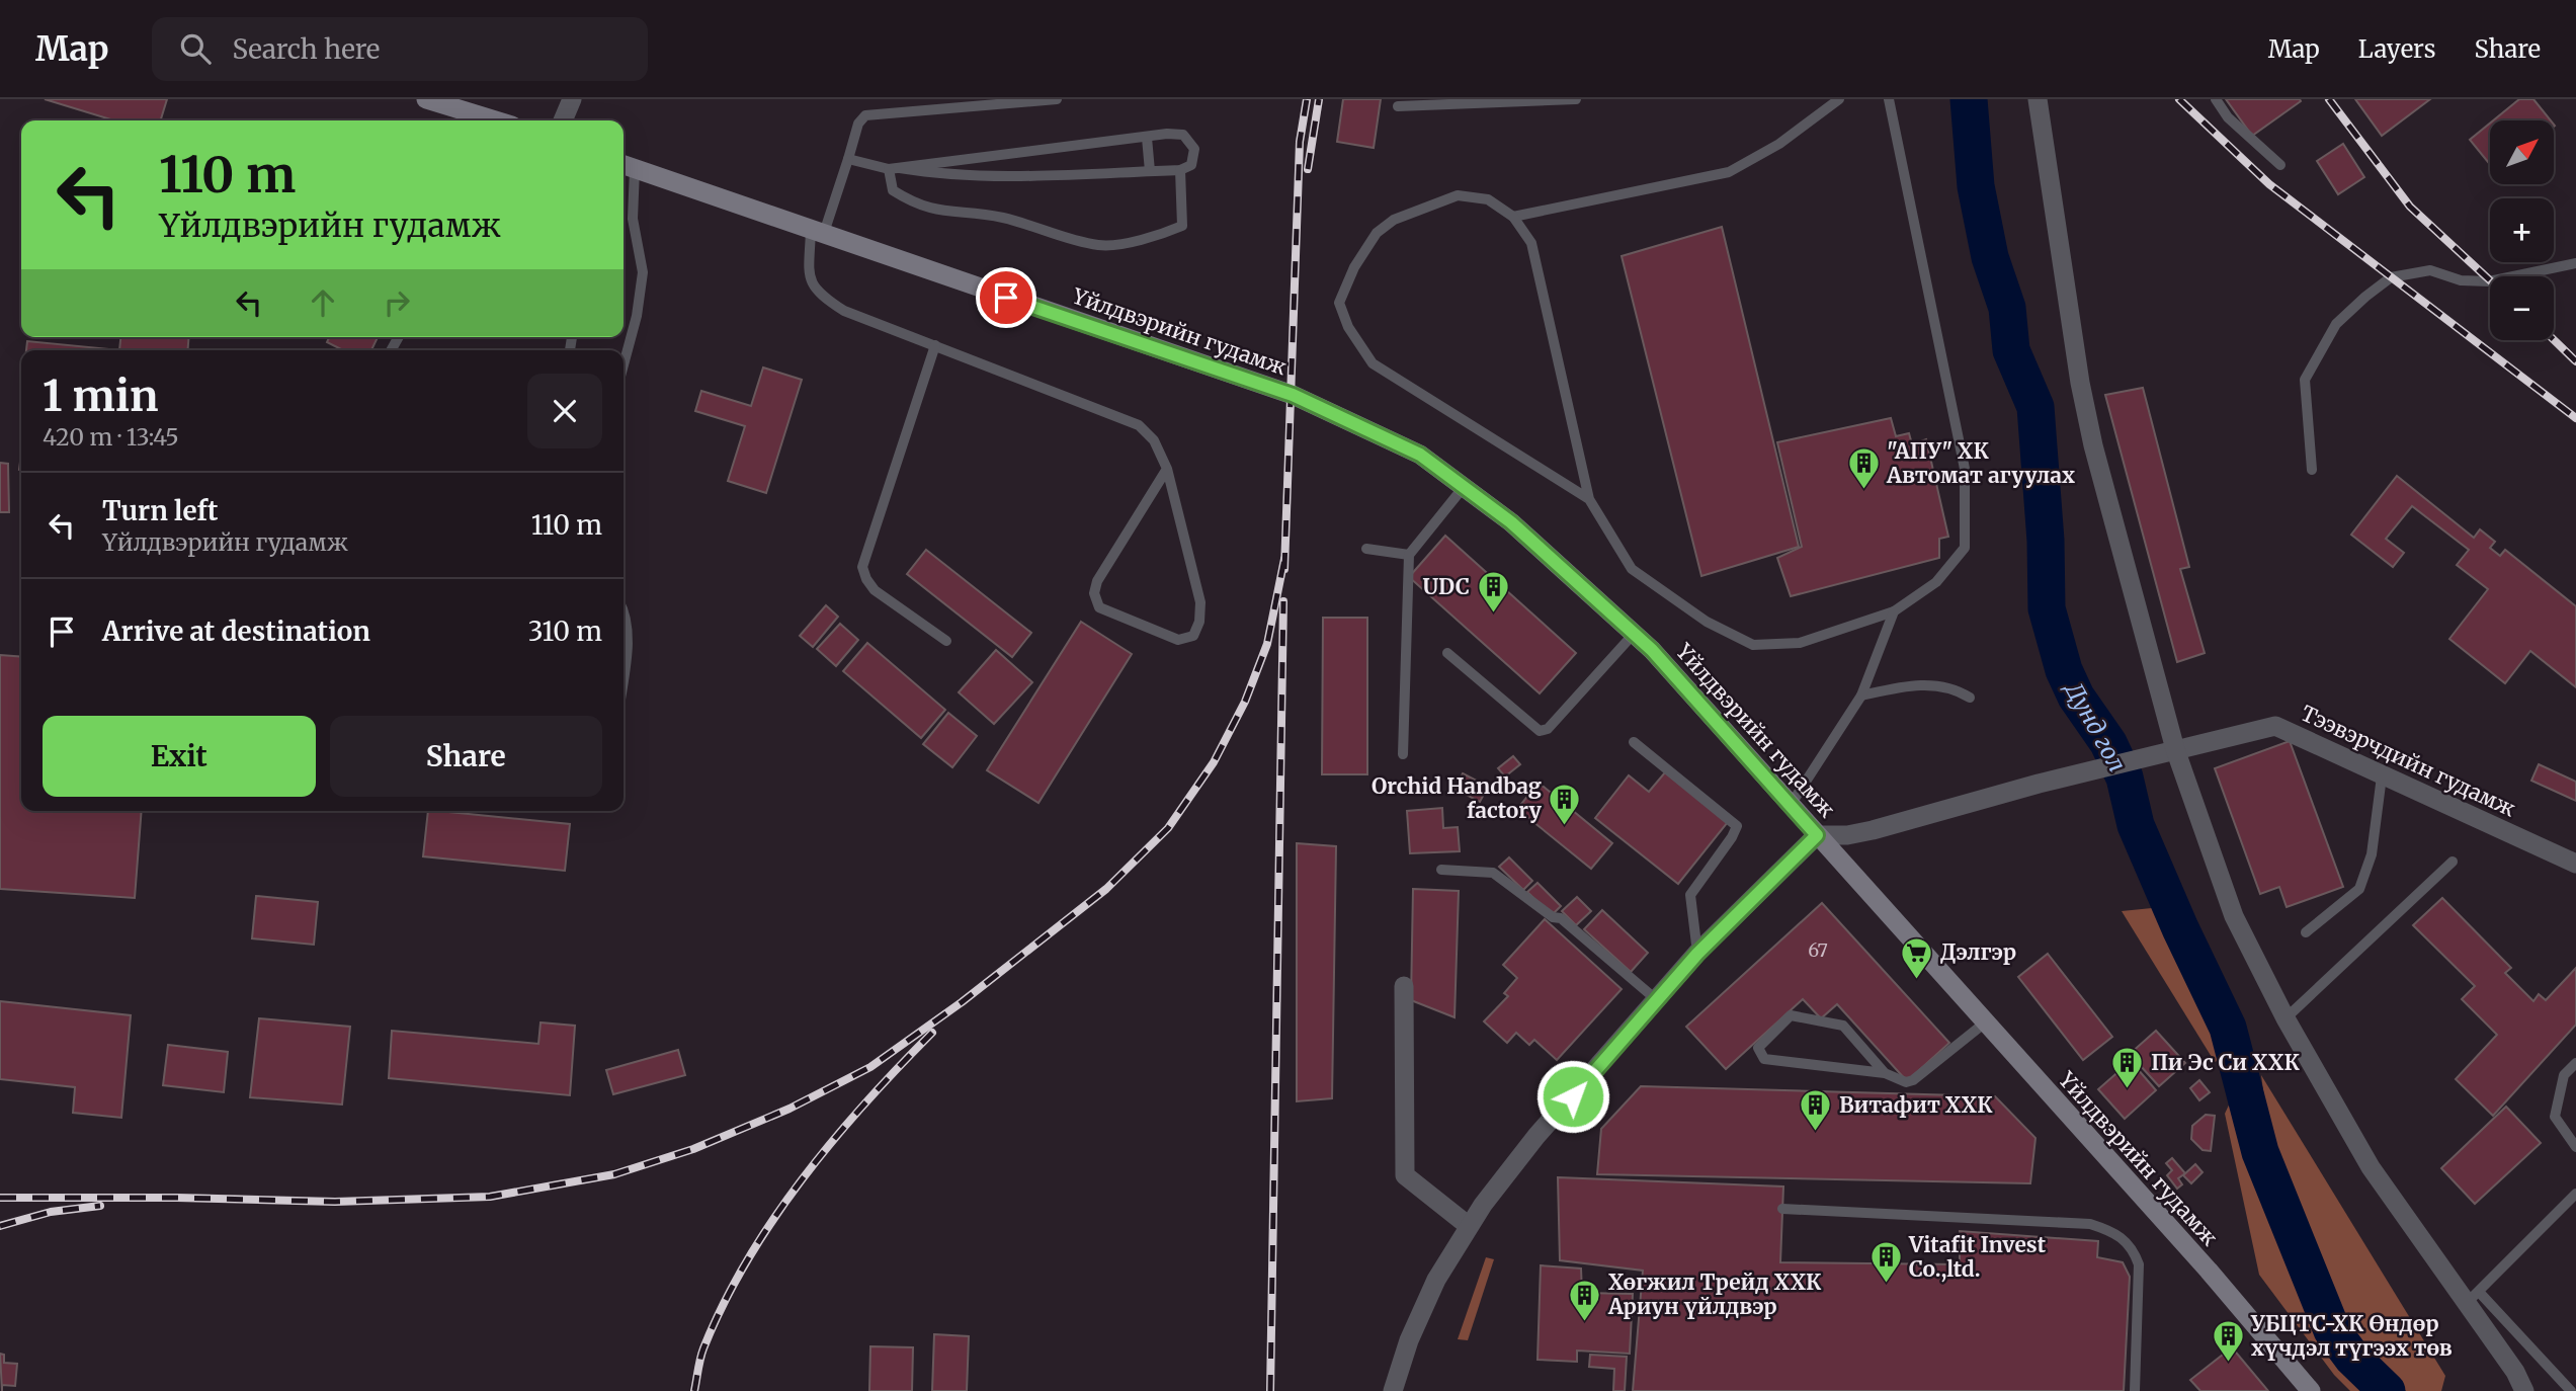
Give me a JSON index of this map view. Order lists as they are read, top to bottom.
{
  "streets": {
    "main road": ["Yйлдвэрийн гудамж"],
    "street": ["Тээвэрчдийн гудамж"]
  },
  "crossings": [
    ["Yйлдвэрийн гудамж", "Тээвэрчдийн гудамж"]
  ],
  "water": ["Дунд гол"],
  "places": {
    "building": [
      "\"АПУ\" ХК Автомат агуулах",
      "UDC",
      "Orchid Handbag factory",
      "Пи Эс Си ХХК",
      "Витафит ХХК",
      "Vitafit Invest Co.,ltd.",
      "Хөгжил Трейд ХХК Ариун үйлдвэр",
      "УБЦТС-ХК Өндөр хүчдэл түгээх төв"
    ],
    "supermarket": ["Дэлгэр"]
  },
  "house_numbers": ["67"],
  "north": "top right",
  "page": {
    "header": "Map",
    "search": "Search here",
    "nav": ["Map", "Layers", "Share"],
    "map_buttons": ["+", "−"],
    "turn": ["110 m", "Yйлдвэрийн гудамж"],
    "heading": ["1 min", "420 m · 13:45"],
    "list": [
      {
        "name": "Turn left",
        "note": "Yйлдвэрийн гудамж",
        "value": "110 m"
      },
      {
        "name": "Arrive at destination",
        "value": "310 m"
      }
    ],
    "buttons": ["Exit", "Share"]
  }
}
